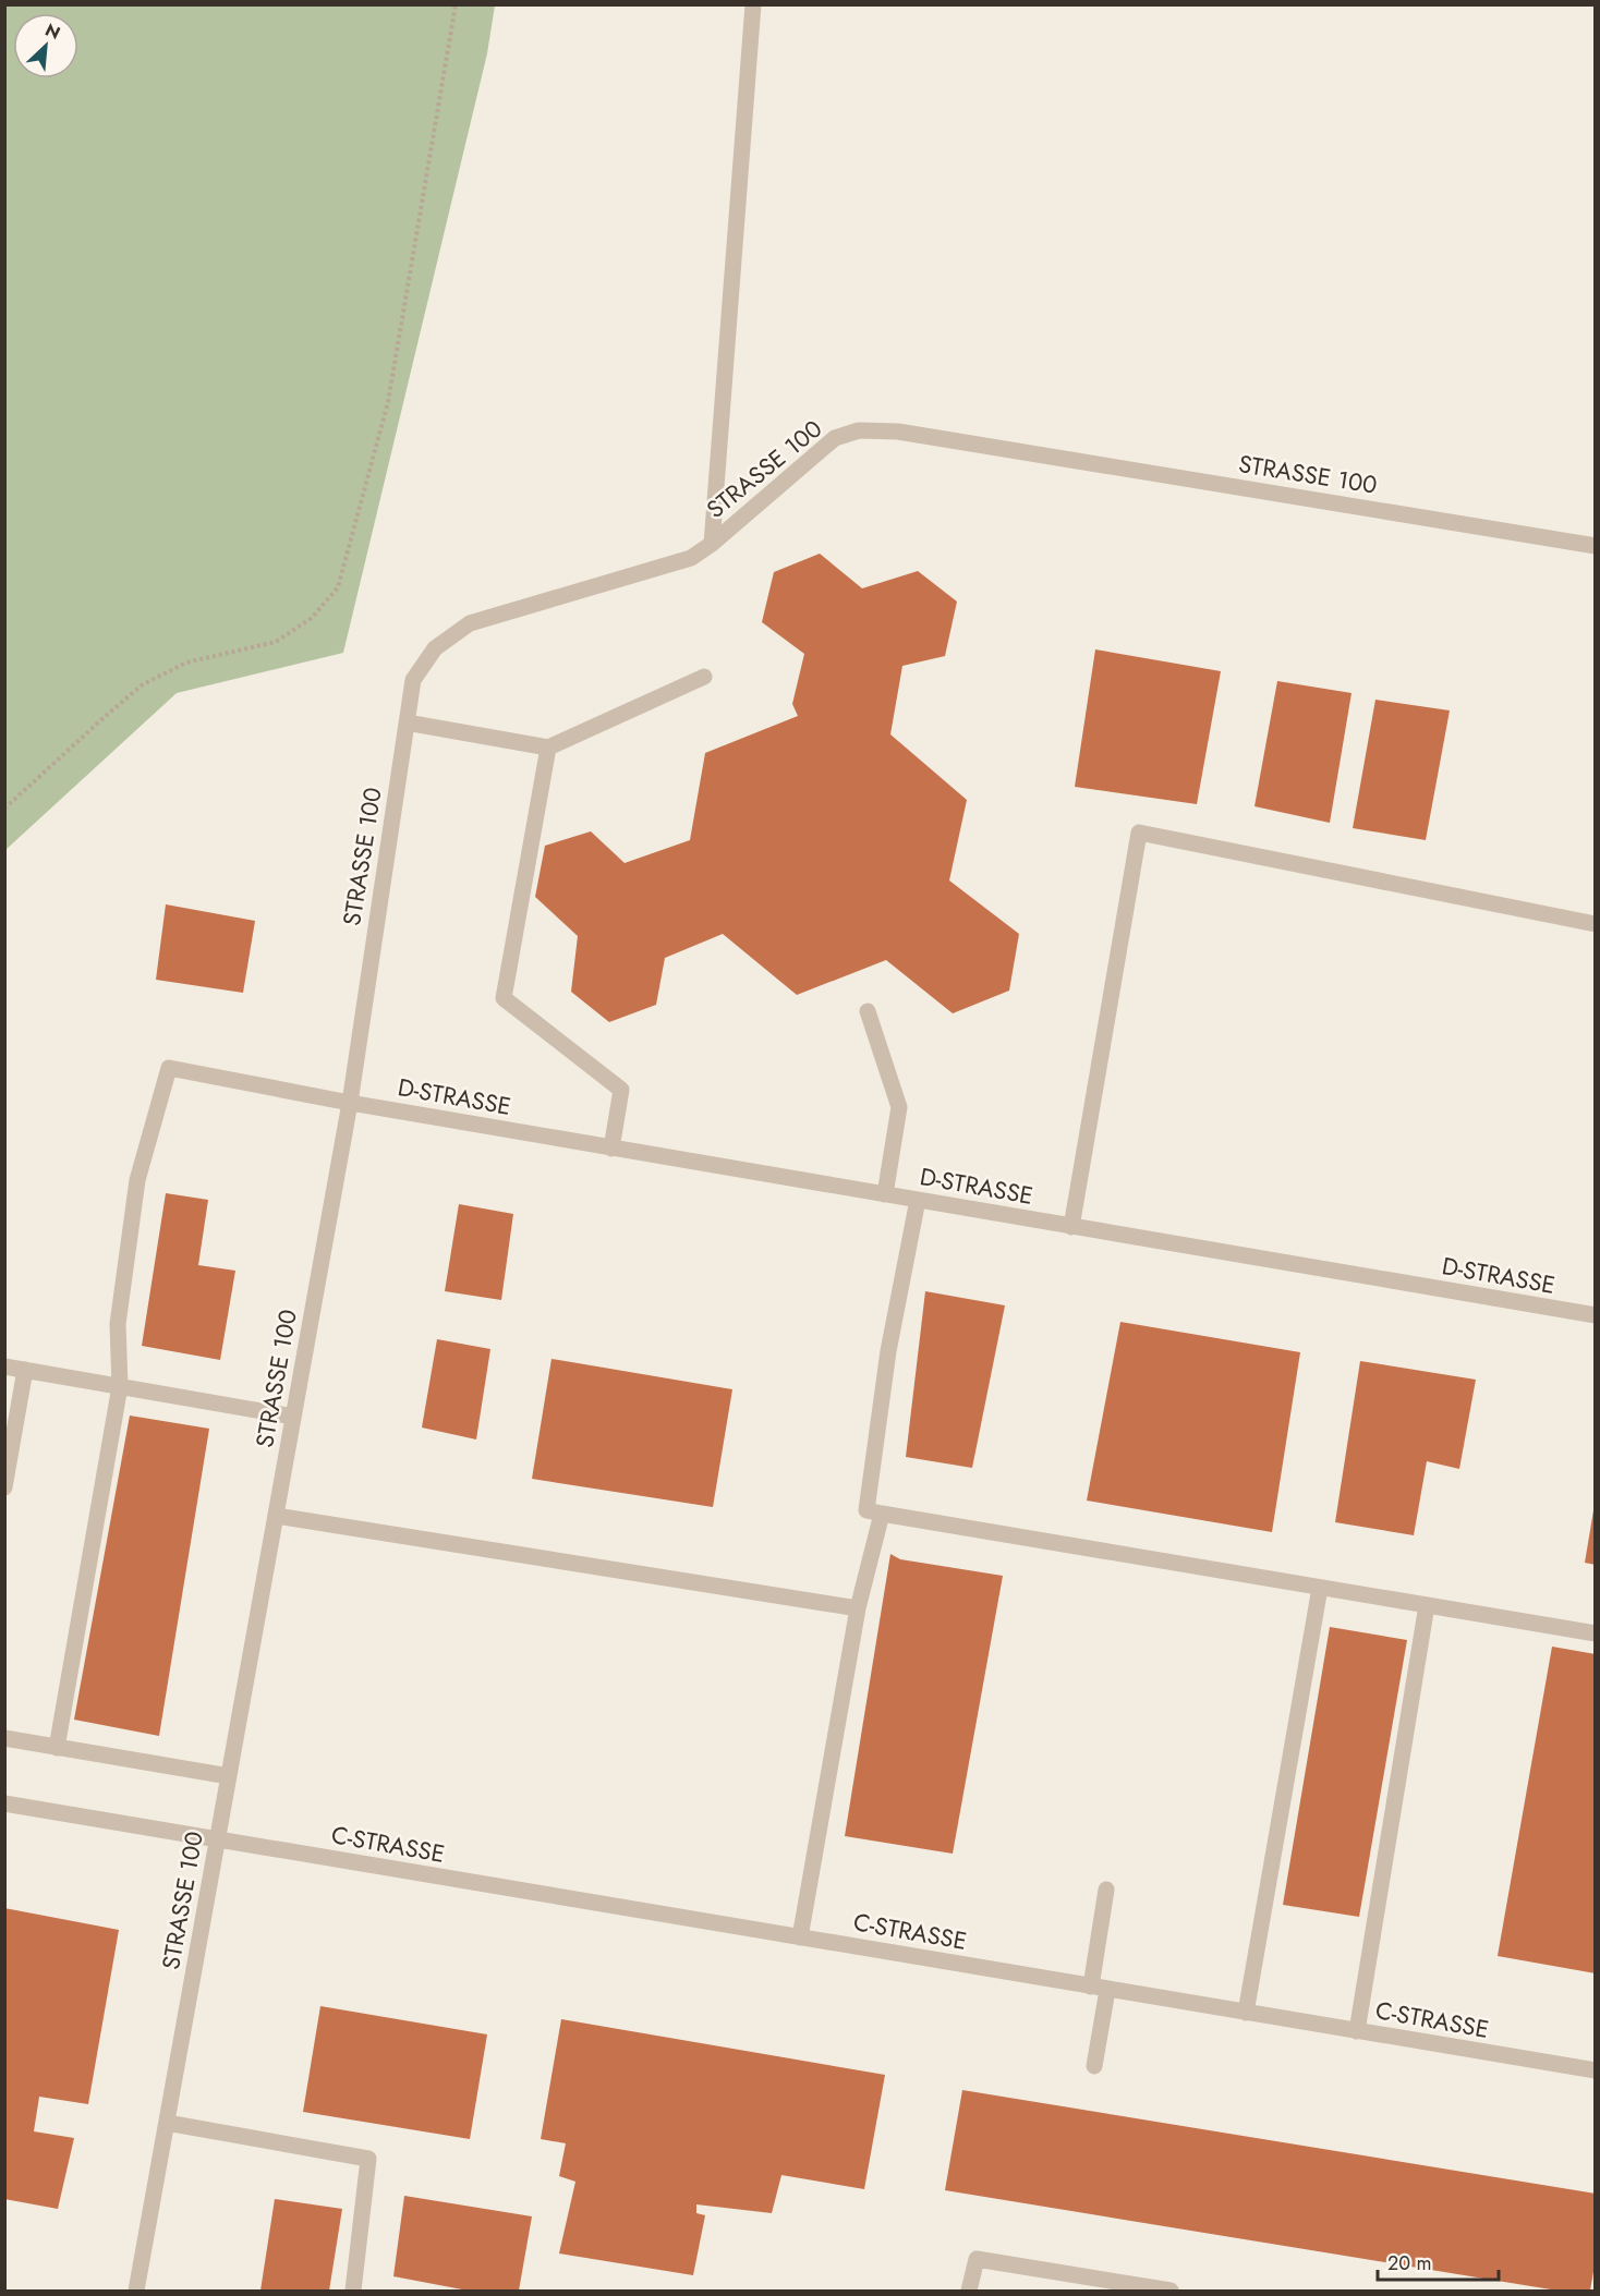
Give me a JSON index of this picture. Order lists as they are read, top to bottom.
{
  "streets": {
    "lane": ["STRASSE 100", "D-STRASSE", "C-STRASSE"]
  },
  "crossings": [
    ["STRASSE 100", "D-STRASSE"],
    ["STRASSE 100", "C-STRASSE"]
  ],
  "scale_bar": "20 m",
  "north": "top right"
}
